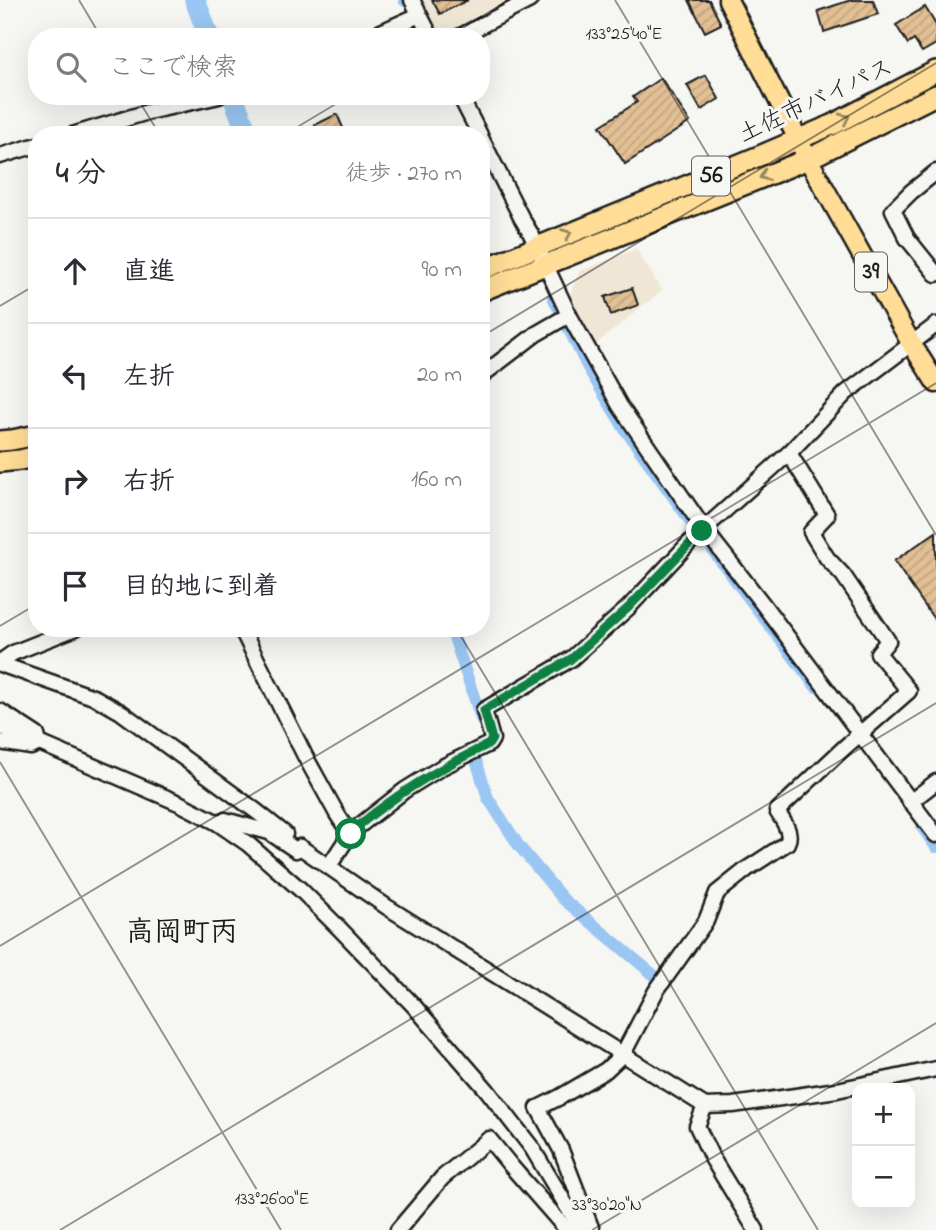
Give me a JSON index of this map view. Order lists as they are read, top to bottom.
{
  "streets": {
    "highway": ["土佐市バイパス", "56"],
    "main road": ["39"]
  },
  "crossings": [
    ["土佐市バイパス", "39"]
  ],
  "districts": ["高岡町丙"],
  "page": {
    "search": "ここで検索",
    "heading": ["4 分", "徒歩 · 270 m"],
    "list": [
      ["直進", "90 m"],
      ["左折", "20 m"],
      ["右折", "160 m"],
      "目的地に到着"
    ],
    "map_buttons": ["+", "−"]
  },
  "coordinates": ["133°25'40\"E", "133°26'00\"E", "33°30'20\"N"]
}
